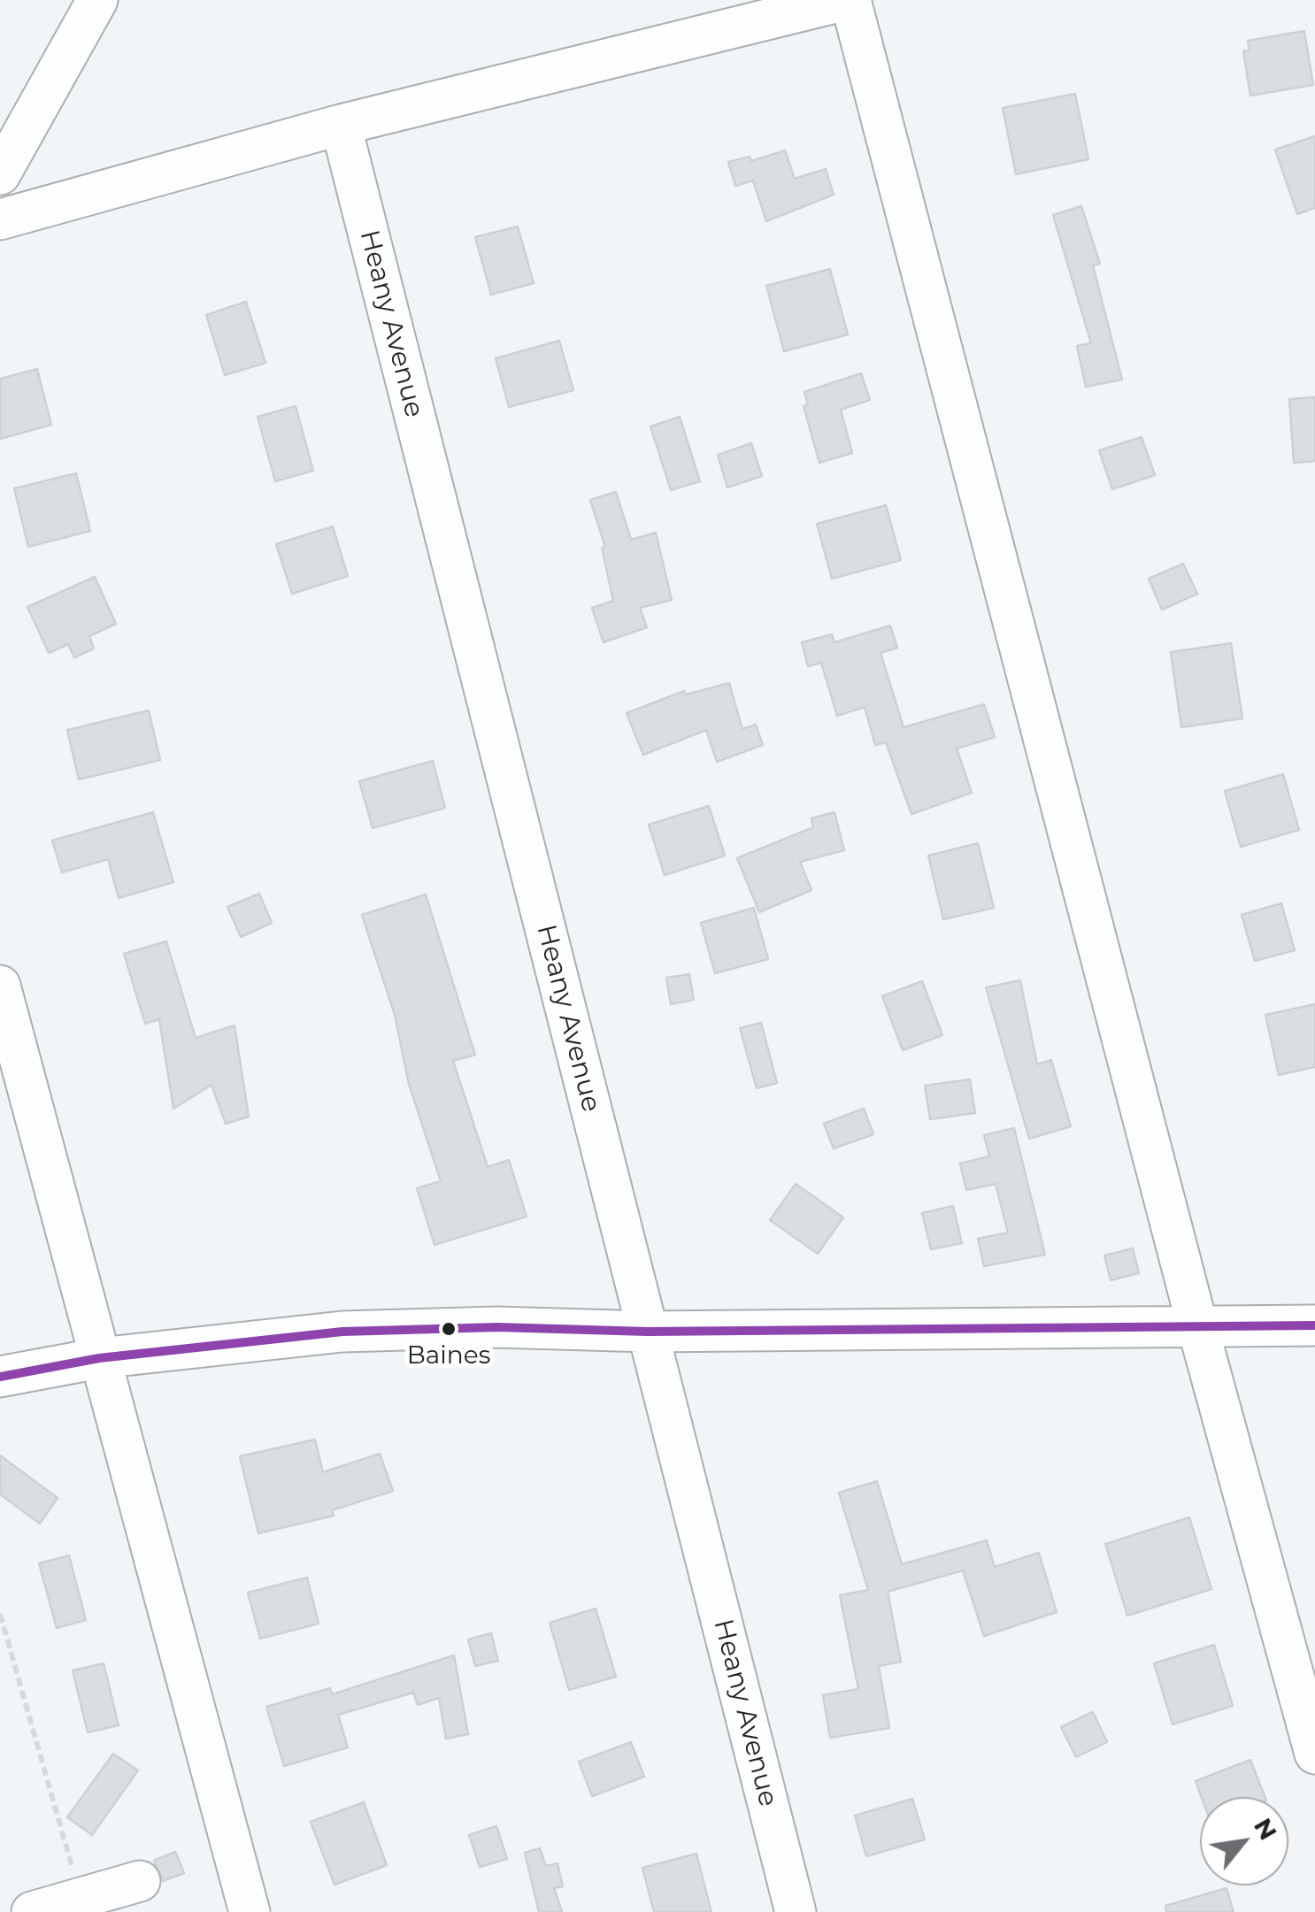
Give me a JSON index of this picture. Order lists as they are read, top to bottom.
{
  "streets": {
    "street": ["Heany Avenue"]
  },
  "places": ["Baines"],
  "north": "top right"
}
